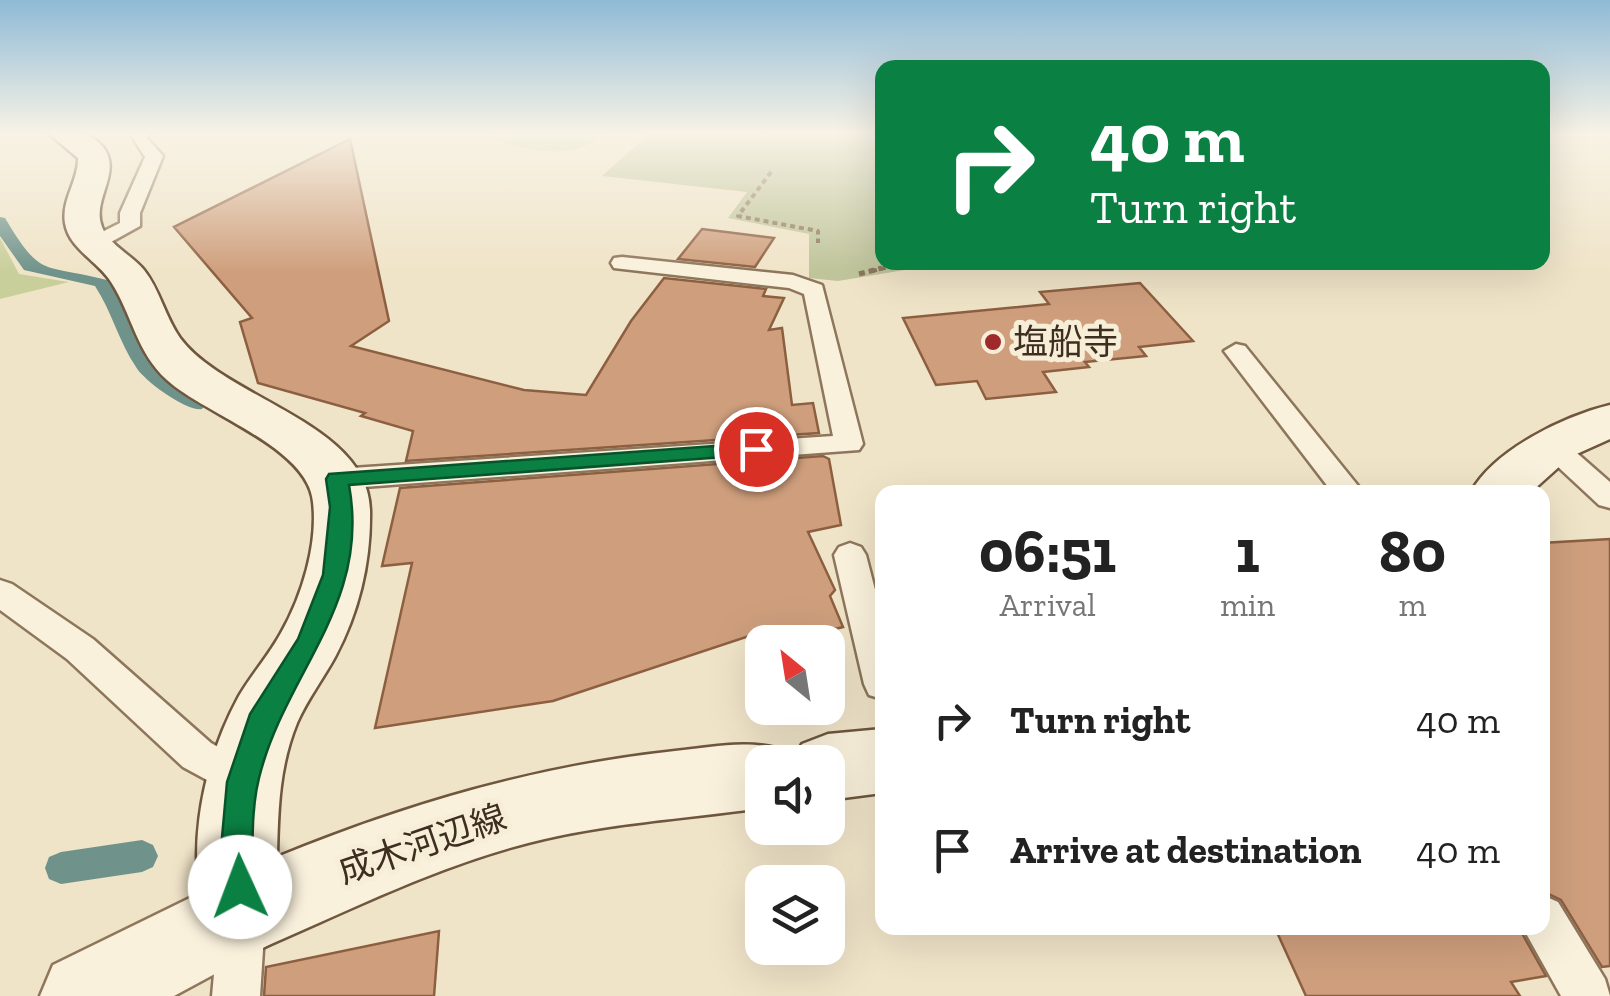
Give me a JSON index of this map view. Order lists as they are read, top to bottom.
{
  "streets": {
    "main road": ["成木河辺線"]
  },
  "places": ["塩船寺"],
  "north": "top left",
  "page": {
    "turn": ["40 m", "Turn right"],
    "eta": [
      "06:51",
      "Arrival",
      "1",
      "min",
      "80",
      "m"
    ],
    "list": [
      {
        "name": "Turn right",
        "value": "40 m"
      },
      {
        "name": "Arrive at destination",
        "value": "40 m"
      }
    ]
  }
}
